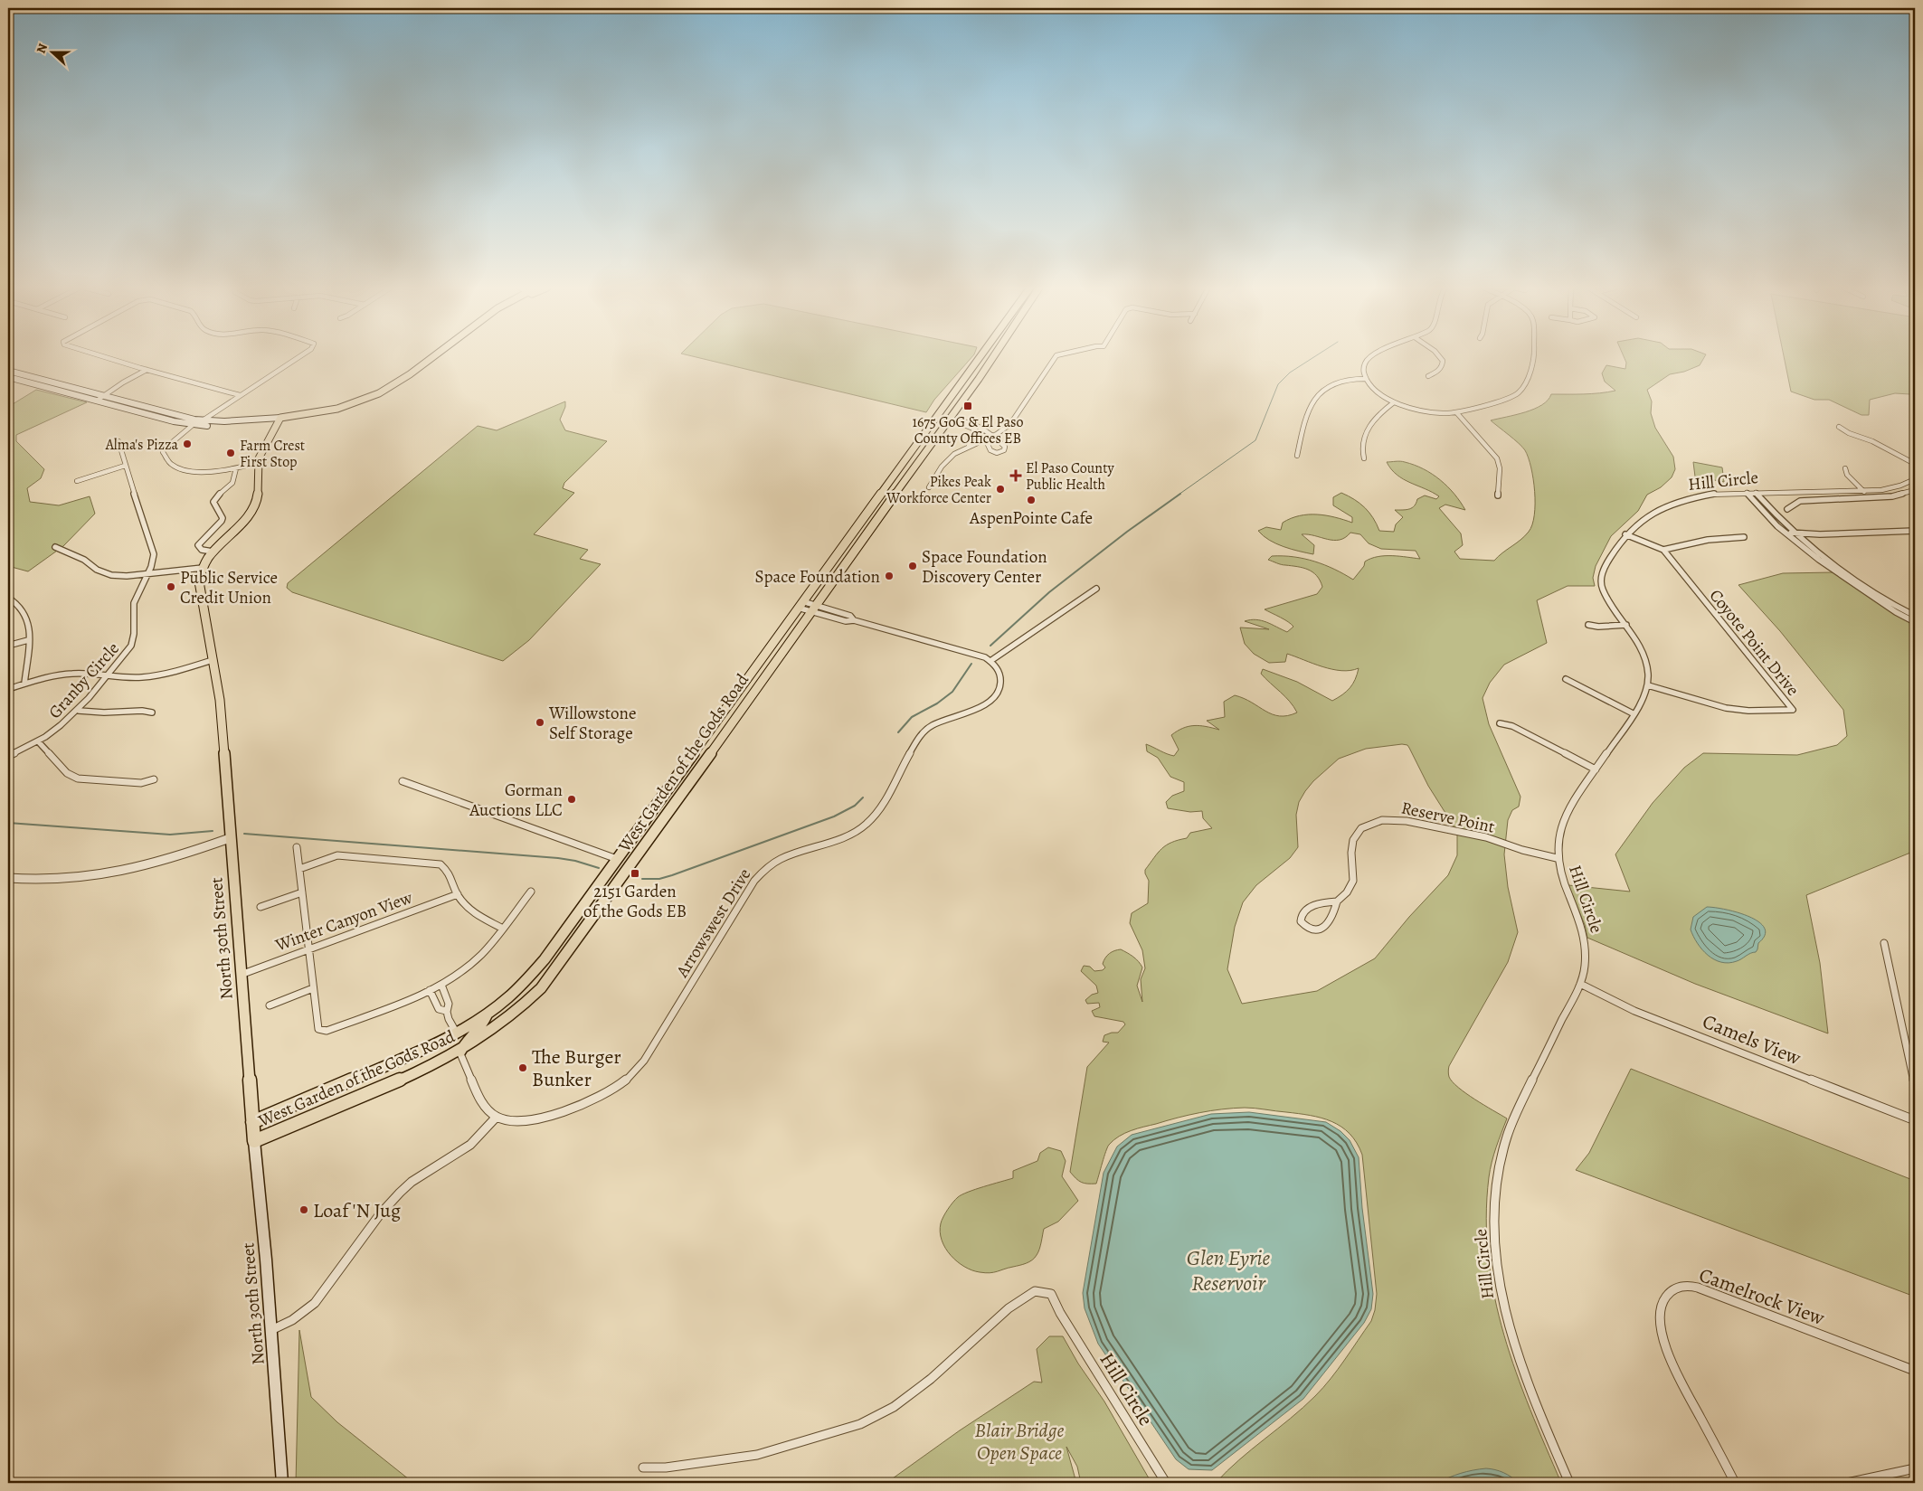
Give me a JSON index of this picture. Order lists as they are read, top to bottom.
{
  "streets": {
    "main road": ["West Garden of the Gods Road", "North 30th Street"],
    "street": [
      "Hill Circle",
      "Coyote Point Drive",
      "Granby Circle",
      "Reserve Point",
      "Winter Canyon View",
      "Arrowswest Drive",
      "Camels View",
      "Camelrock View"
    ]
  },
  "crossings": [
    ["Hill Circle", "Coyote Point Drive"],
    ["Hill Circle", "Reserve Point"],
    ["Hill Circle", "Camels View"],
    ["West Garden of the Gods Road", "North 30th Street"],
    ["Winter Canyon View", "North 30th Street"]
  ],
  "water": ["Glen Eyrie Reservoir"],
  "parks": ["Blair Bridge Open Space"],
  "places": {
    "transit": ["1675 GoG & El Paso County Offices EB", "2151 Garden of the Gods EB"],
    "other": [
      "Alma's Pizza",
      "Farm Crest First Stop",
      "Pikes Peak Workforce Center",
      "AspenPointe Cafe",
      "Space Foundation Discovery Center",
      "Space Foundation",
      "Public Service Credit Union",
      "Willowstone Self Storage",
      "Gorman Auctions LLC",
      "The Burger Bunker",
      "Loaf 'N Jug"
    ],
    "health": ["El Paso County Public Health"]
  },
  "north": "left"
}
